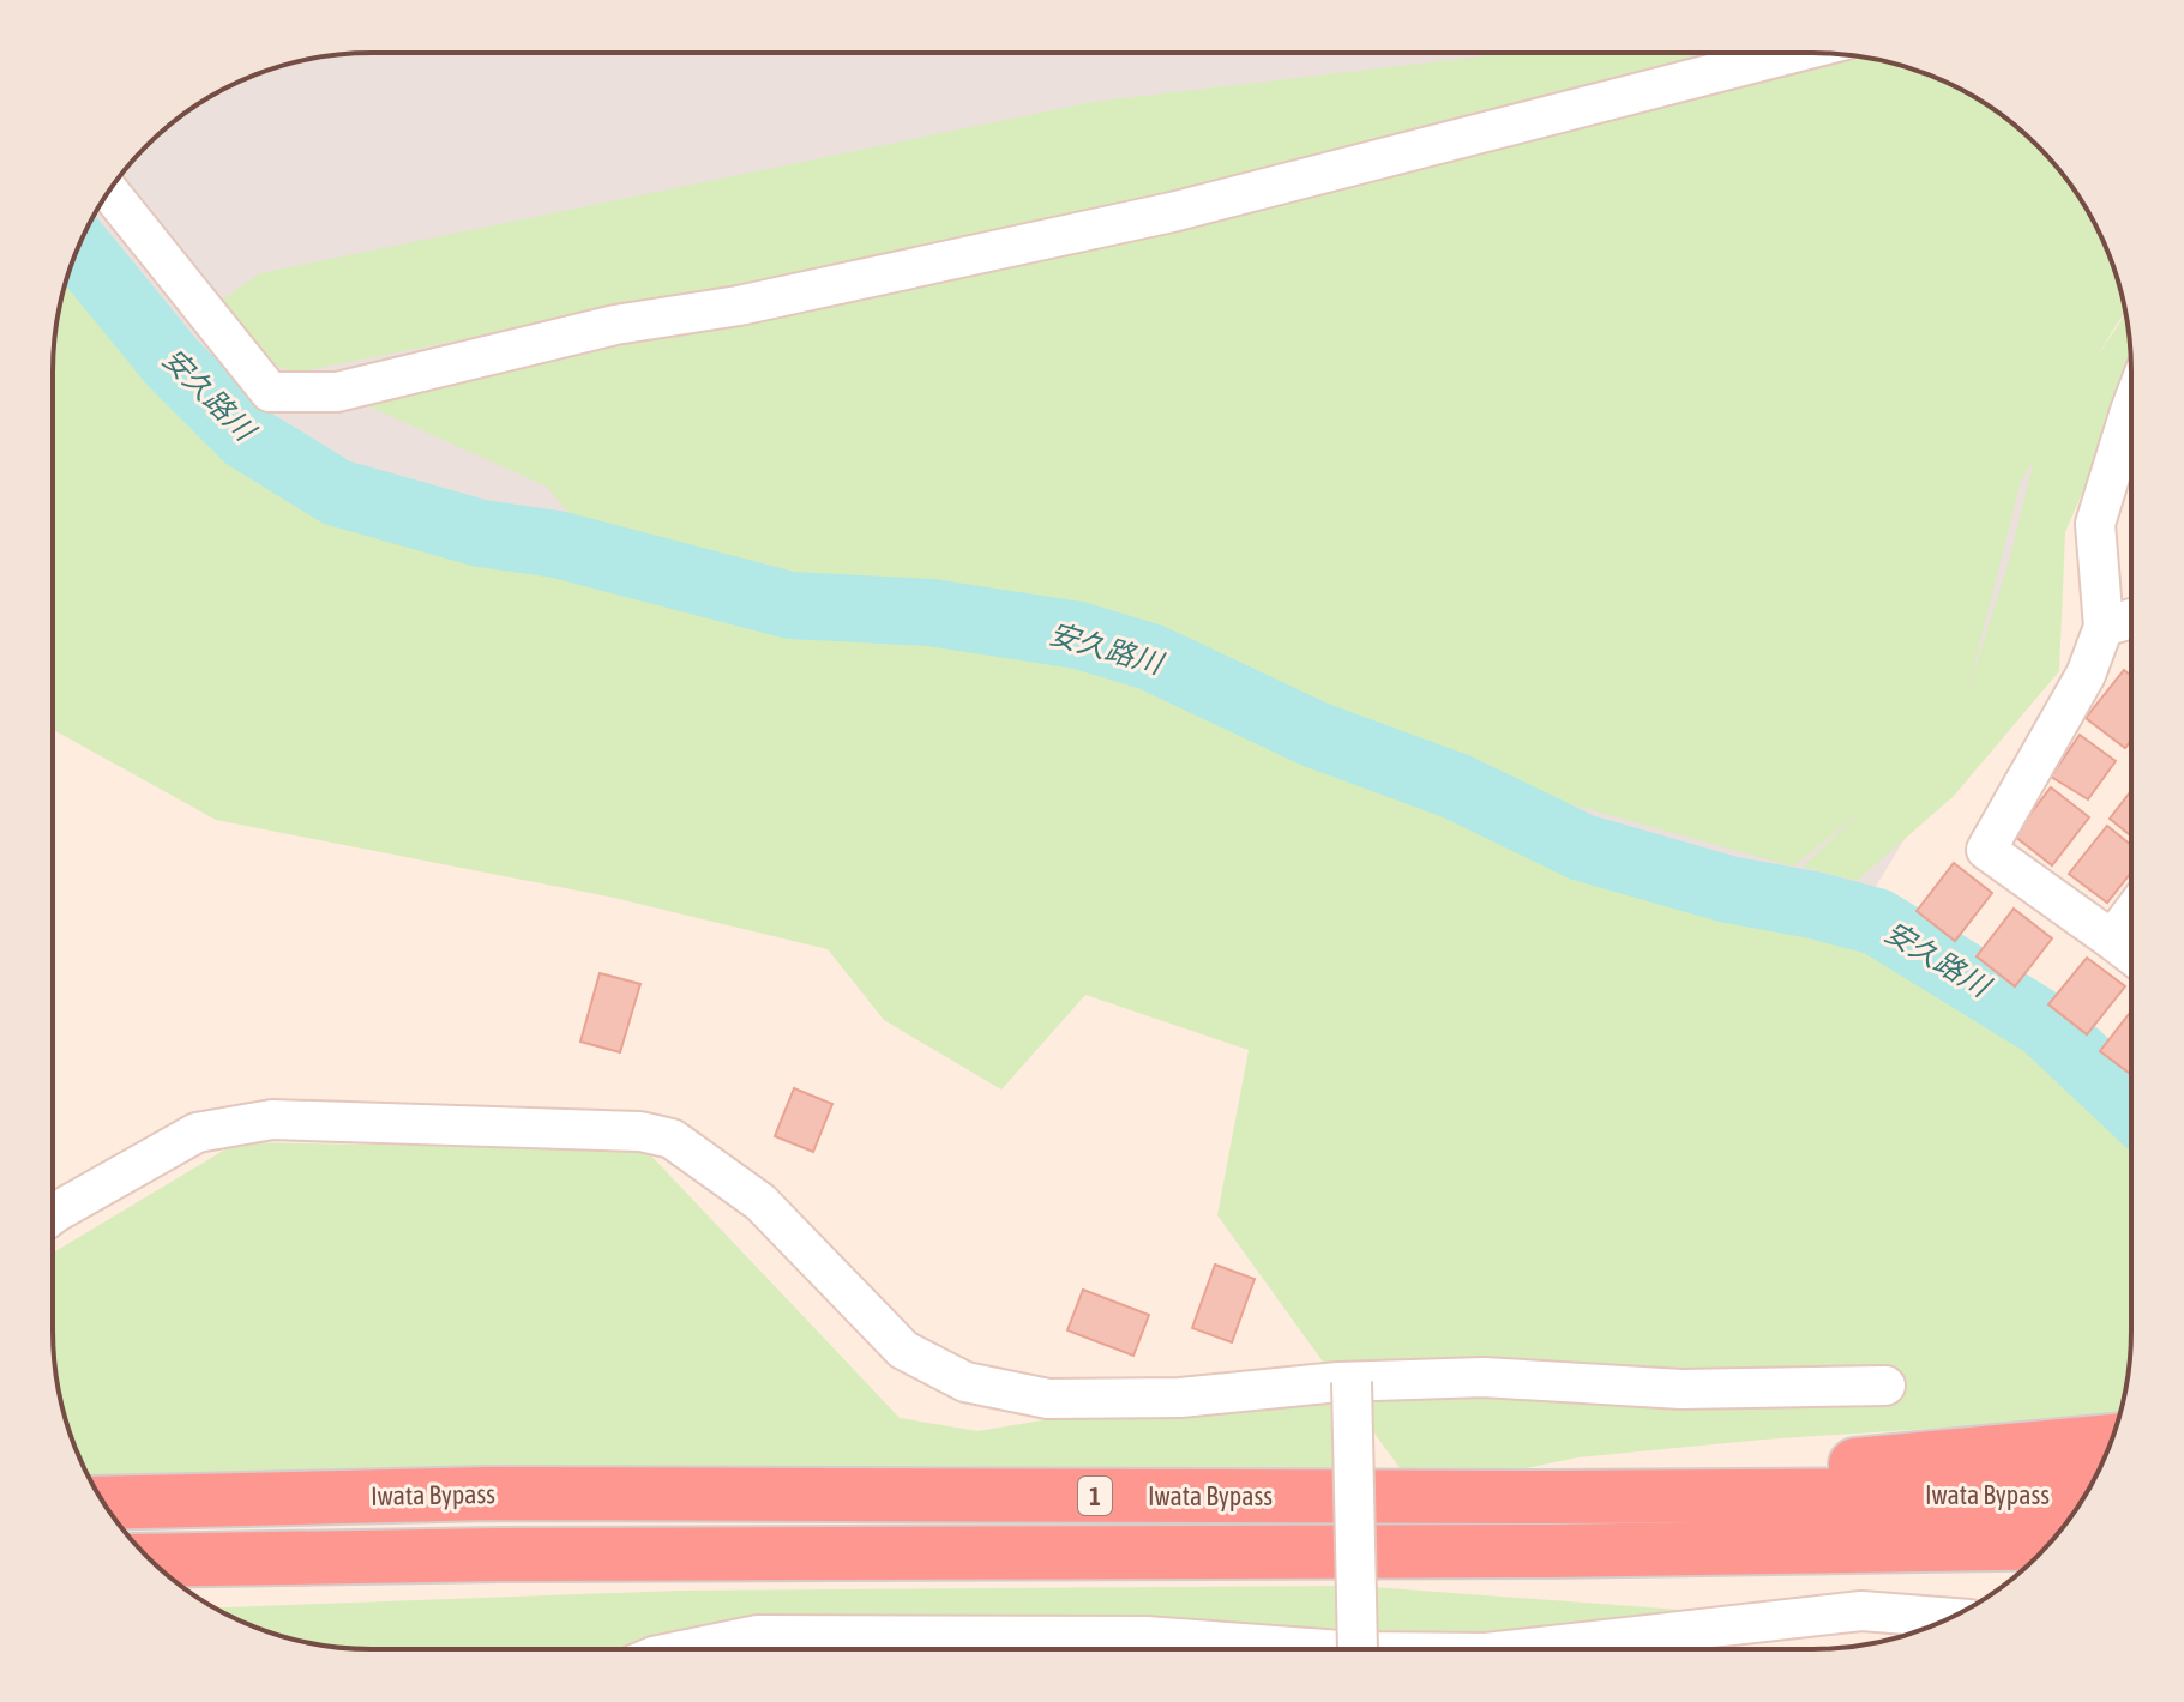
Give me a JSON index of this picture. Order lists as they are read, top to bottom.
{
  "streets": {
    "highway": ["Iwata Bypass", "1"]
  },
  "crossings": [
    ["Iwata Bypass", "1"]
  ],
  "water": ["安久路川"]
}
